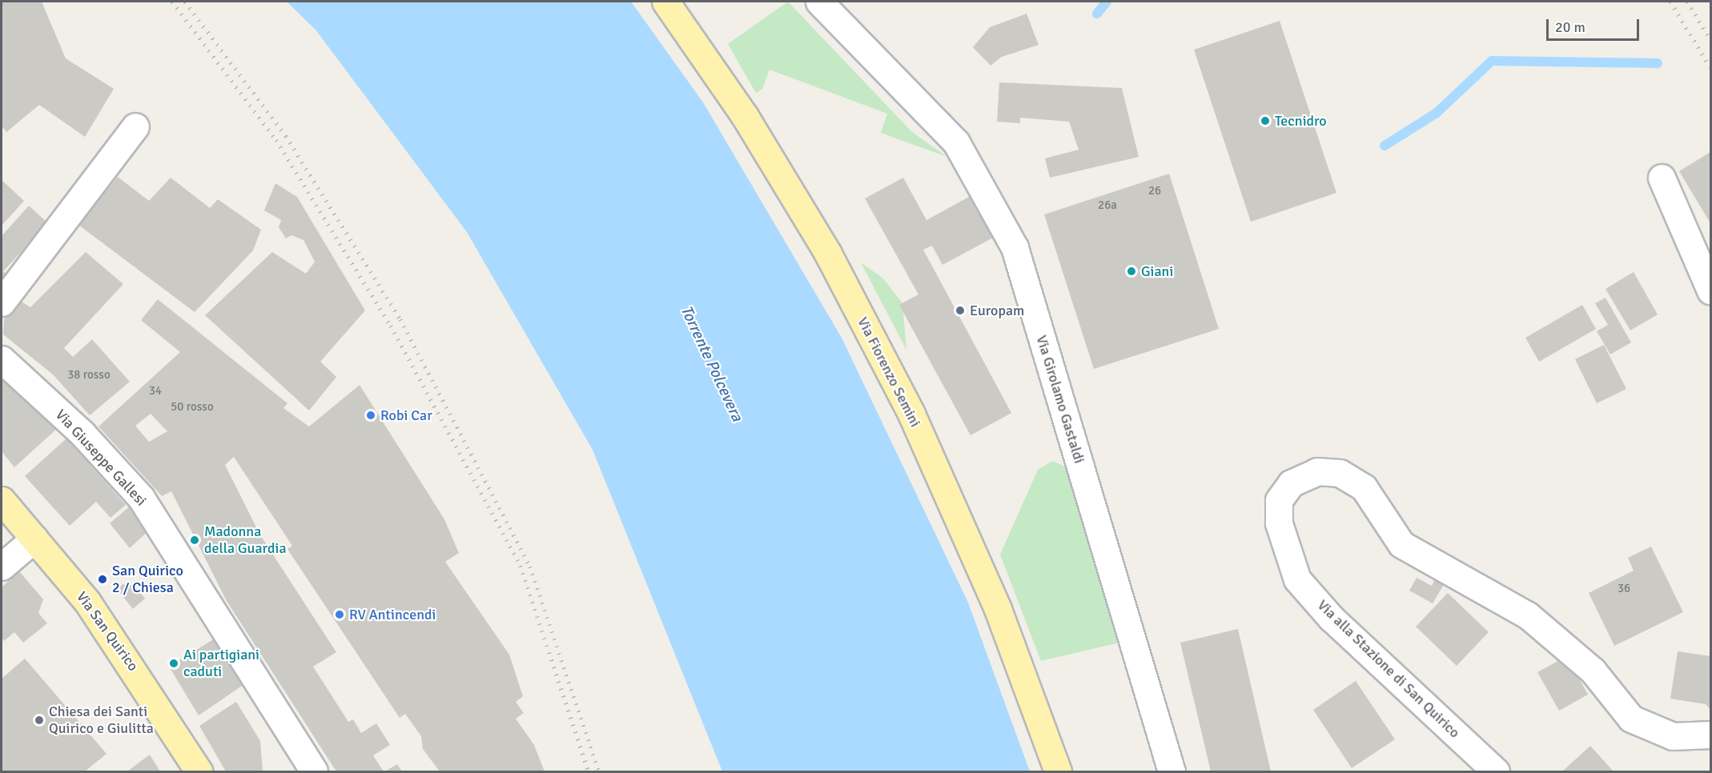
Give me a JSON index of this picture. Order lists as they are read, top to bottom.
{
  "streets": {
    "main road": ["Via Fiorenzo Semini", "Via San Quirico"],
    "street": ["Via Girolamo Gastaldi", "Via Giuseppe Gallesi", "Via alla Stazione di San Quirico"]
  },
  "water": ["Torrente Polcevera"],
  "places": [
    "Tecnidro",
    "Giani",
    "Europam",
    "Robi Car",
    "Madonna della Guardia",
    "San Quirico 2 / Chiesa",
    "RV Antincendi",
    "Ai partigiani caduti",
    "Chiesa dei Santi Quirico e Giulitta"
  ],
  "house_numbers": [
    "26",
    "26a",
    "38 rosso",
    "34",
    "50 rosso",
    "36"
  ],
  "scale_bar": "20 m"
}
